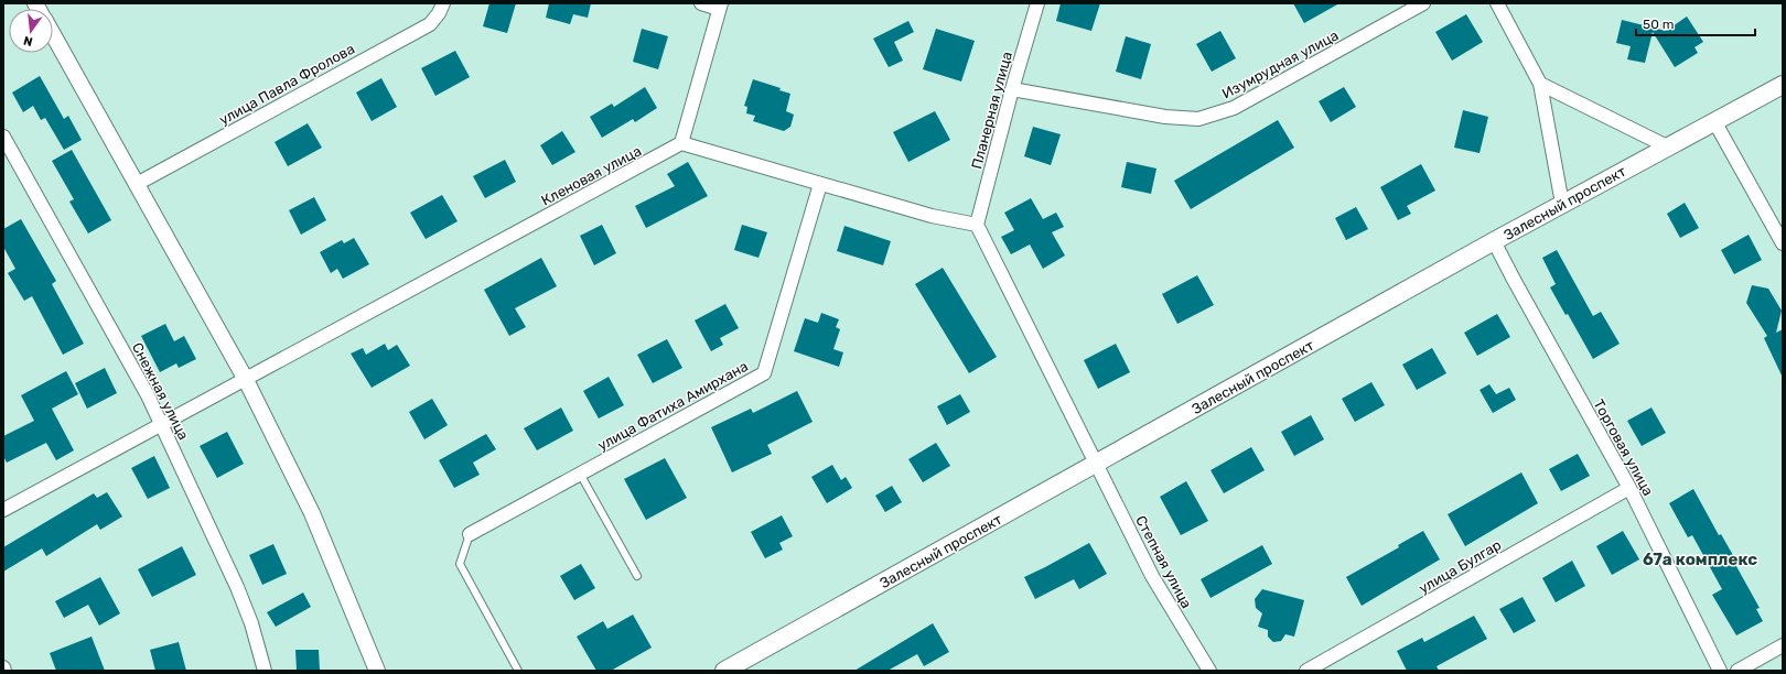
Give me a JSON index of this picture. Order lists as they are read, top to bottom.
{
  "streets": {
    "main road": ["Залесный проспект"],
    "street": [
      "Изумрудная улица",
      "улица Павла Фролова",
      "Планерная улица",
      "Кленовая улица",
      "Снежная улица",
      "улица Фатиха Амирхана",
      "Торговая улица",
      "Степная улица",
      "улица Булгар"
    ]
  },
  "crossings": [
    ["Изумрудная улица", "Планерная улица"],
    ["Планерная улица", "Степная улица"],
    ["Кленовая улица", "Снежная улица"],
    ["Залесный проспект", "Торговая улица"],
    ["Залесный проспект", "Степная улица"],
    ["Торговая улица", "улица Булгар"]
  ],
  "districts": ["67а комплекс"],
  "scale_bar": "50 m",
  "north": "bottom"
}
